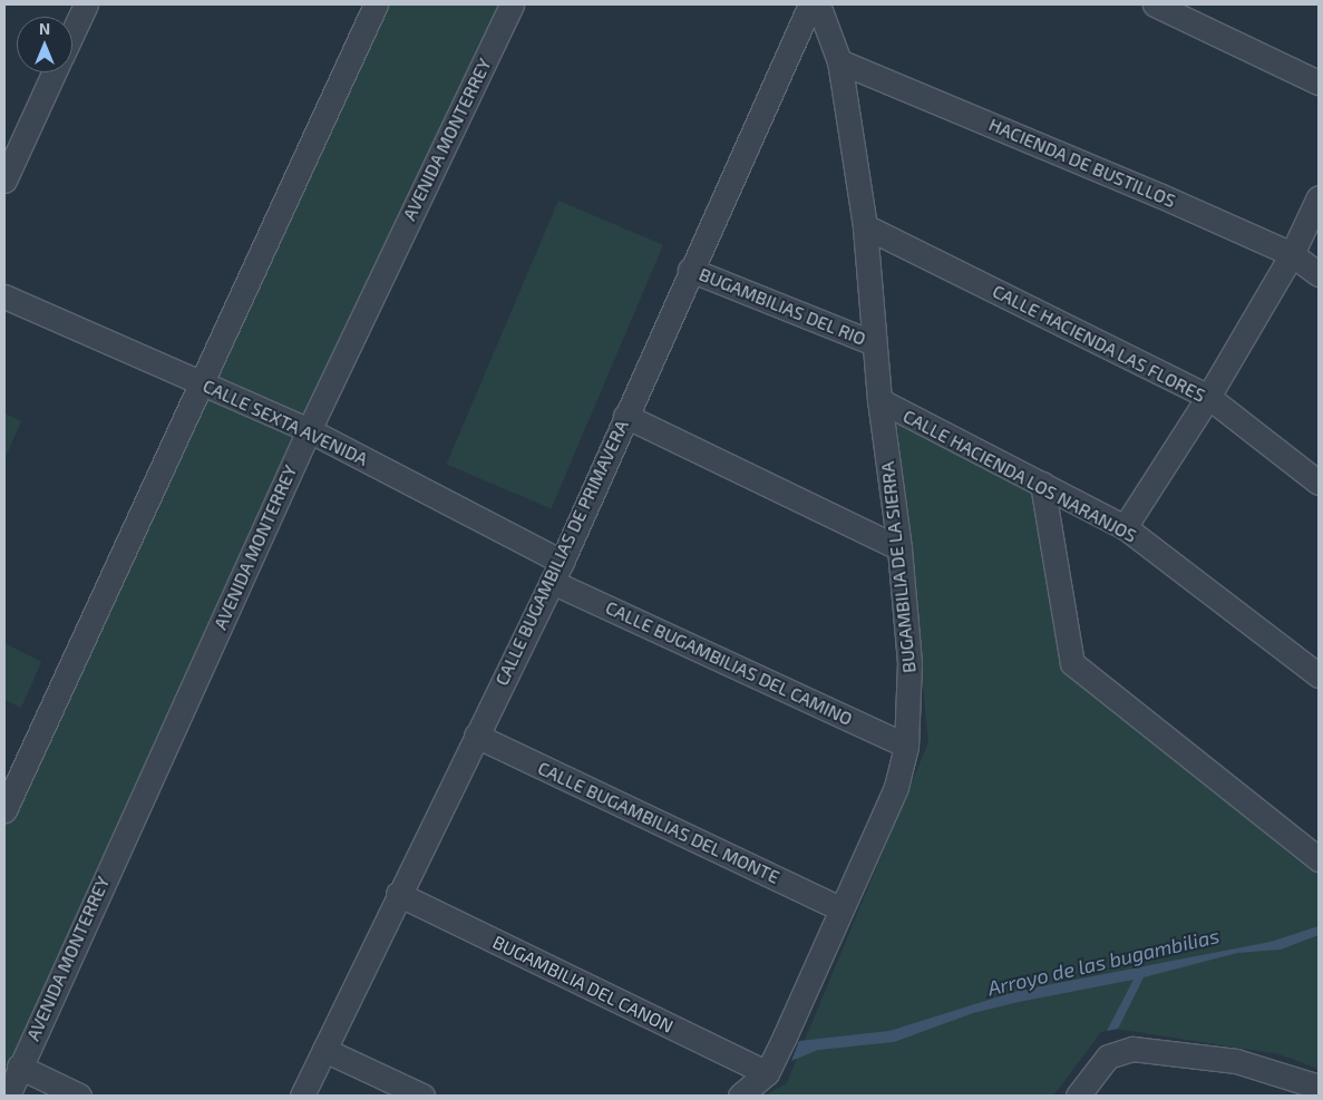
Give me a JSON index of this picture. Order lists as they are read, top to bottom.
{
  "streets": {
    "street": [
      "AVENIDA MONTERREY",
      "HACIENDA DE BUSTILLOS",
      "BUGAMBILIAS DEL RIO",
      "CALLE HACIENDA LAS FLORES",
      "CALLE SEXTA AVENIDA",
      "CALLE HACIENDA LOS NARANJOS",
      "CALLE BUGAMBILIAS DE PRIMAVERA",
      "BUGAMBILIA DE LA SIERRA",
      "CALLE BUGAMBILIAS DEL CAMINO",
      "CALLE BUGAMBILIAS DEL MONTE",
      "BUGAMBILIA DEL CANON"
    ]
  },
  "crossings": [
    ["AVENIDA MONTERREY", "CALLE SEXTA AVENIDA"],
    ["HACIENDA DE BUSTILLOS", "BUGAMBILIA DE LA SIERRA"],
    ["BUGAMBILIAS DEL RIO", "CALLE BUGAMBILIAS DE PRIMAVERA"],
    ["BUGAMBILIAS DEL RIO", "BUGAMBILIA DE LA SIERRA"],
    ["CALLE HACIENDA LAS FLORES", "BUGAMBILIA DE LA SIERRA"],
    ["CALLE SEXTA AVENIDA", "CALLE BUGAMBILIAS DE PRIMAVERA"],
    ["CALLE SEXTA AVENIDA", "CALLE BUGAMBILIAS DEL CAMINO"],
    ["CALLE HACIENDA LOS NARANJOS", "BUGAMBILIA DE LA SIERRA"],
    ["CALLE BUGAMBILIAS DE PRIMAVERA", "CALLE BUGAMBILIAS DEL CAMINO"],
    ["CALLE BUGAMBILIAS DE PRIMAVERA", "CALLE BUGAMBILIAS DEL MONTE"],
    ["CALLE BUGAMBILIAS DE PRIMAVERA", "BUGAMBILIA DEL CANON"],
    ["BUGAMBILIA DE LA SIERRA", "CALLE BUGAMBILIAS DEL CAMINO"],
    ["BUGAMBILIA DE LA SIERRA", "CALLE BUGAMBILIAS DEL MONTE"],
    ["BUGAMBILIA DE LA SIERRA", "BUGAMBILIA DEL CANON"]
  ],
  "water": ["Arroyo de las bugambilias"],
  "north": "top"
}
